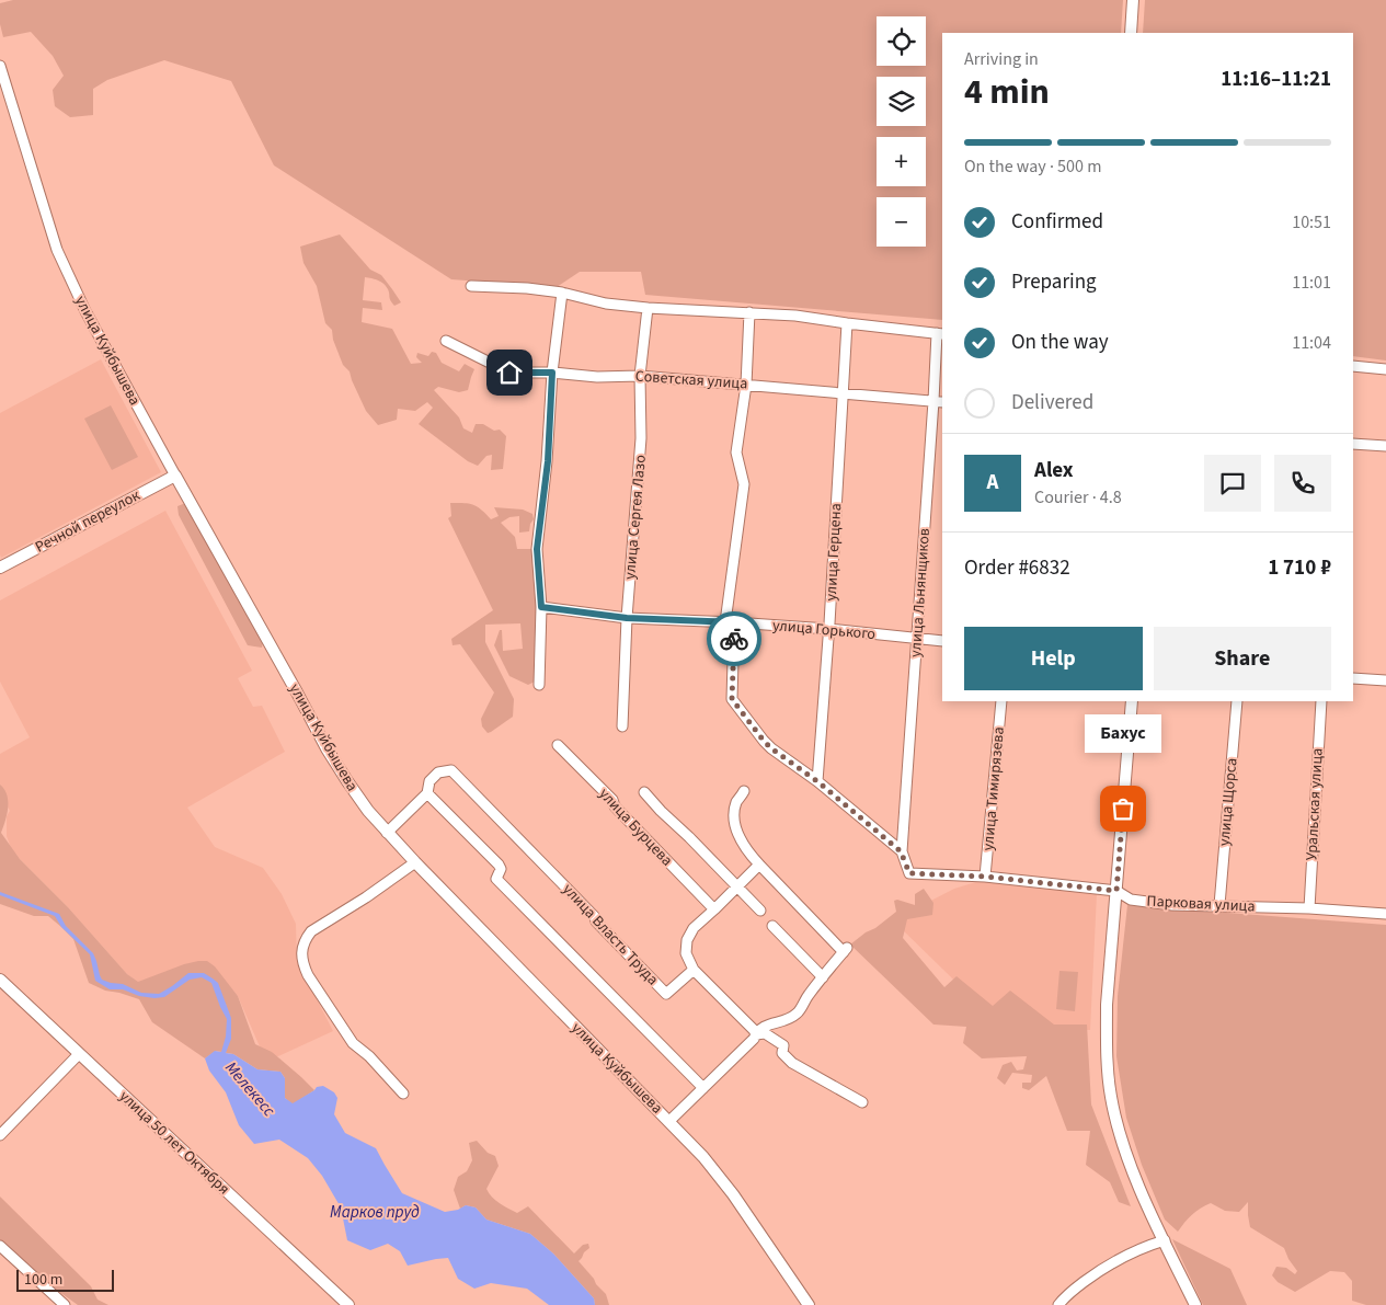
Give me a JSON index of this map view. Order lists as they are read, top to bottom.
{
  "streets": {
    "main road": ["улица Куйбышева", "Речной переулок", "улица 50 лет Октября"],
    "street": [
      "Советская улица",
      "улица Сергея Лазо",
      "улица Герцена",
      "улица Льнянщиков",
      "улица Горького",
      "улица Тимирязева",
      "улица Щорса",
      "Уральская улица",
      "улица Бурцева",
      "Парковая улица",
      "улица Власть Труда"
    ]
  },
  "crossings": [
    ["улица Куйбышева", "Речной переулок"],
    ["Советская улица", "улица Сергея Лазо"],
    ["Советская улица", "улица Герцена"],
    ["Советская улица", "улица Льнянщиков"],
    ["улица Сергея Лазо", "улица Горького"],
    ["улица Герцена", "улица Горького"],
    ["улица Герцена", "Парковая улица"],
    ["улица Льнянщиков", "улица Горького"],
    ["улица Льнянщиков", "Парковая улица"],
    ["улица Горького", "Парковая улица"],
    ["улица Тимирязева", "Парковая улица"],
    ["улица Щорса", "Парковая улица"],
    ["Уральская улица", "Парковая улица"]
  ],
  "water": ["Мелекесс", "Марков пруд"],
  "places": ["Бахус"],
  "scale_bar": "100 m",
  "page": {
    "map_buttons": ["+", "−"],
    "heading": ["4 min", "Arriving in", "11:16–11:21"],
    "panel": [
      "Alex",
      "Courier · 4.8",
      "Order #6832",
      "1 710 ₽"
    ],
    "bar": "On the way · 500 m",
    "list": [
      ["Confirmed", "10:51"],
      ["Preparing", "11:01"],
      ["On the way", "11:04"],
      "Delivered"
    ],
    "round": "A",
    "buttons": ["Help", "Share"],
    "bubble": "Бахус",
    "scale": "100 m"
  }
}
